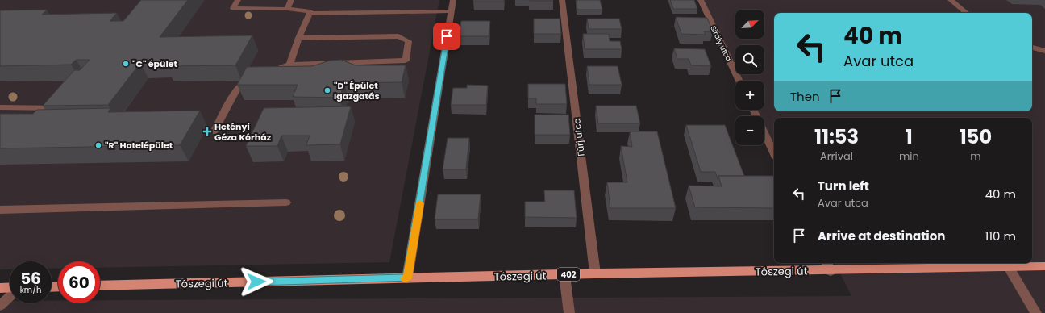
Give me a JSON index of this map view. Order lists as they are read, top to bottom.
{
  "streets": {
    "main road": ["Tószegi út", "402"],
    "street": ["Sirály utca", "Fürj utca"]
  },
  "crossings": [
    ["Fürj utca", "Tószegi út"]
  ],
  "places": {
    "other": ["\"C\" épület", "\"D\" Épület Igazgatás", "\"R\" Hotelépület"],
    "health": ["Hetényi Géza Kórház"]
  },
  "north": "top right",
  "page": {
    "map_buttons": ["+", "−"],
    "turn": ["40 m", "Avar utca"],
    "then": "Then",
    "eta": [
      "11:53",
      "Arrival",
      "1",
      "min",
      "150",
      "m"
    ],
    "list": [
      {
        "name": "Turn left",
        "note": "Avar utca",
        "value": "40 m"
      },
      {
        "name": "Arrive at destination",
        "value": "110 m"
      }
    ],
    "speed": "56 km/h",
    "limit": "60"
  }
}
